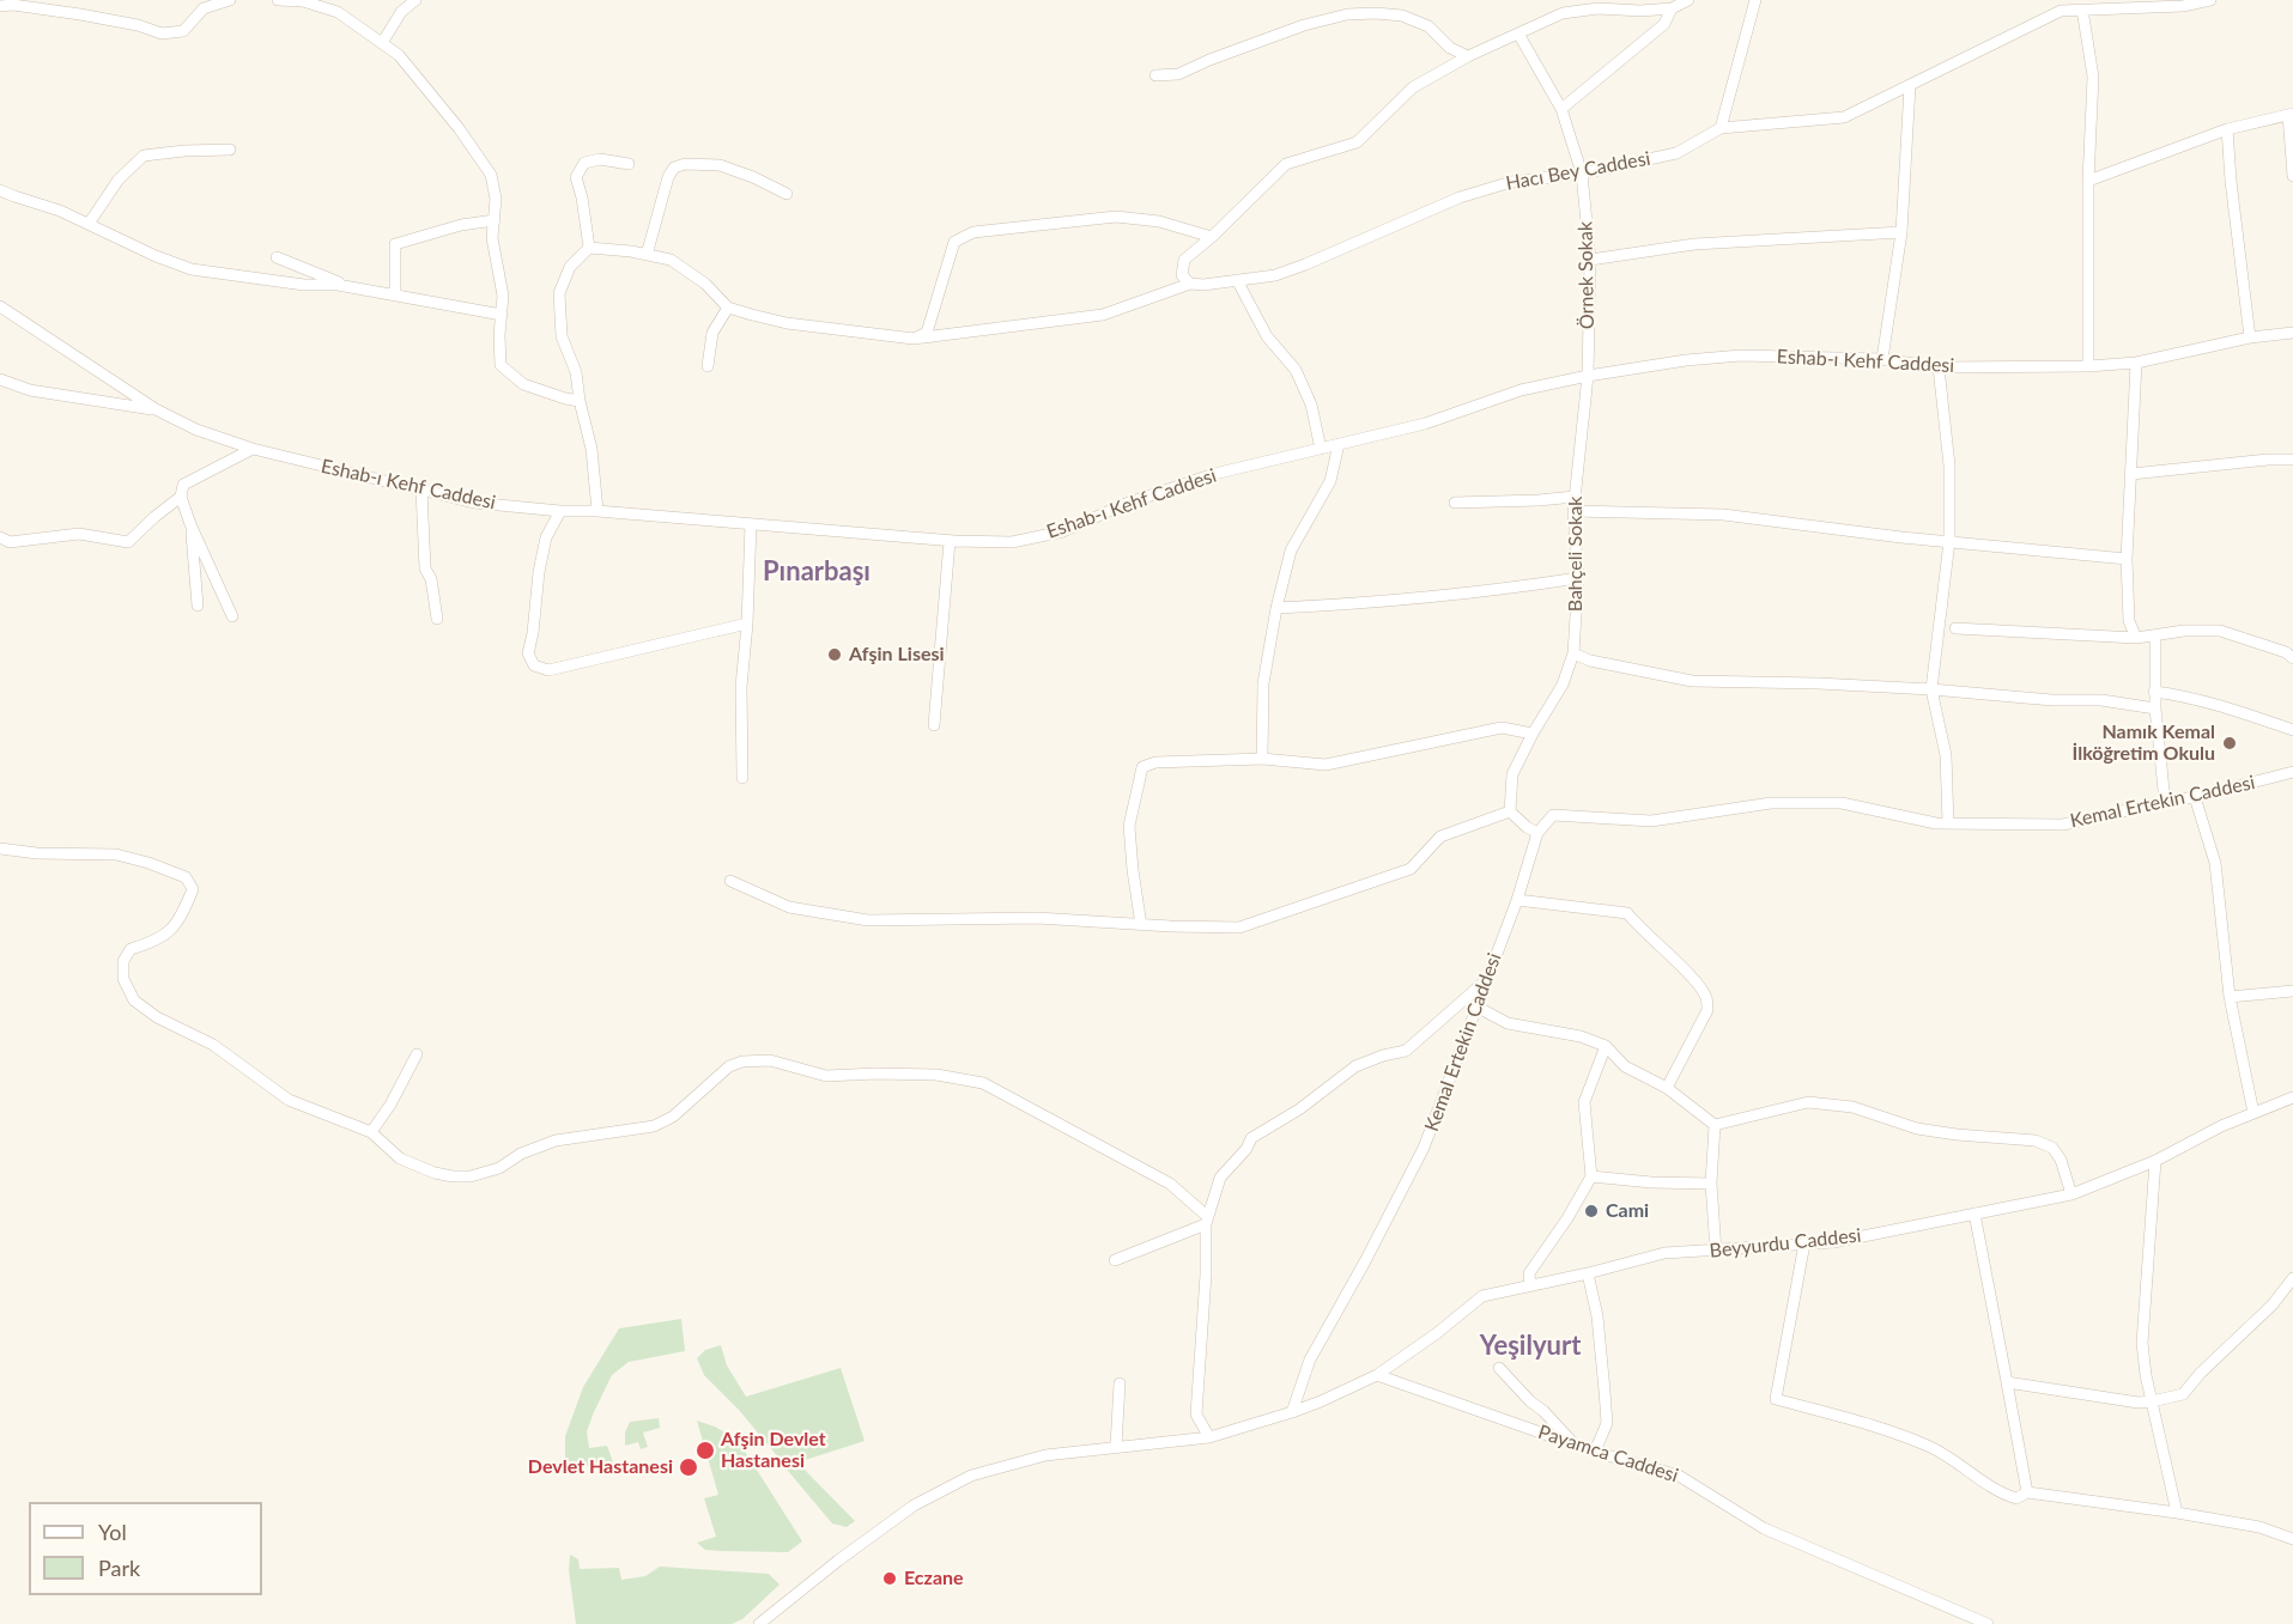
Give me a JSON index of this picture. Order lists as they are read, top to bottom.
{
  "streets": {
    "street": [
      "Hacı Bey Caddesi",
      "Örnek Sokak",
      "Eshab-ı Kehf Caddesi",
      "Bahçeli Sokak",
      "Kemal Ertekin Caddesi",
      "Beyyurdu Caddesi",
      "Payamca Caddesi"
    ]
  },
  "crossings": [
    ["Hacı Bey Caddesi", "Örnek Sokak"],
    ["Örnek Sokak", "Eshab-ı Kehf Caddesi"],
    ["Örnek Sokak", "Bahçeli Sokak"],
    ["Eshab-ı Kehf Caddesi", "Bahçeli Sokak"],
    ["Kemal Ertekin Caddesi", "Beyyurdu Caddesi"],
    ["Beyyurdu Caddesi", "Payamca Caddesi"]
  ],
  "districts": ["Pınarbaşı", "Yeşilyurt"],
  "places": [
    "Afşin Lisesi",
    "Namık Kemal İlköğretim Okulu",
    "Cami",
    "Afşin Devlet Hastanesi",
    "Devlet Hastanesi",
    "Eczane"
  ],
  "legend": ["Yol", "Park"]
}
